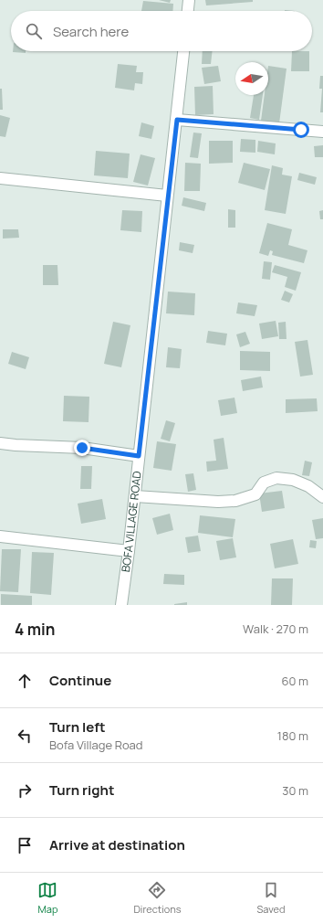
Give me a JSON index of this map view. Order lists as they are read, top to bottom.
{
  "streets": {
    "street": ["BOFA VILLAGE ROAD"]
  },
  "north": "left",
  "page": {
    "search": "Search here",
    "heading": ["4 min", "Walk · 270 m"],
    "list": [
      ["Continue", "60 m"],
      ["Turn left", "Bofa Village Road", "180 m"],
      ["Turn right", "30 m"],
      "Arrive at destination"
    ],
    "nav": ["Map", "Directions", "Saved"]
  }
}
